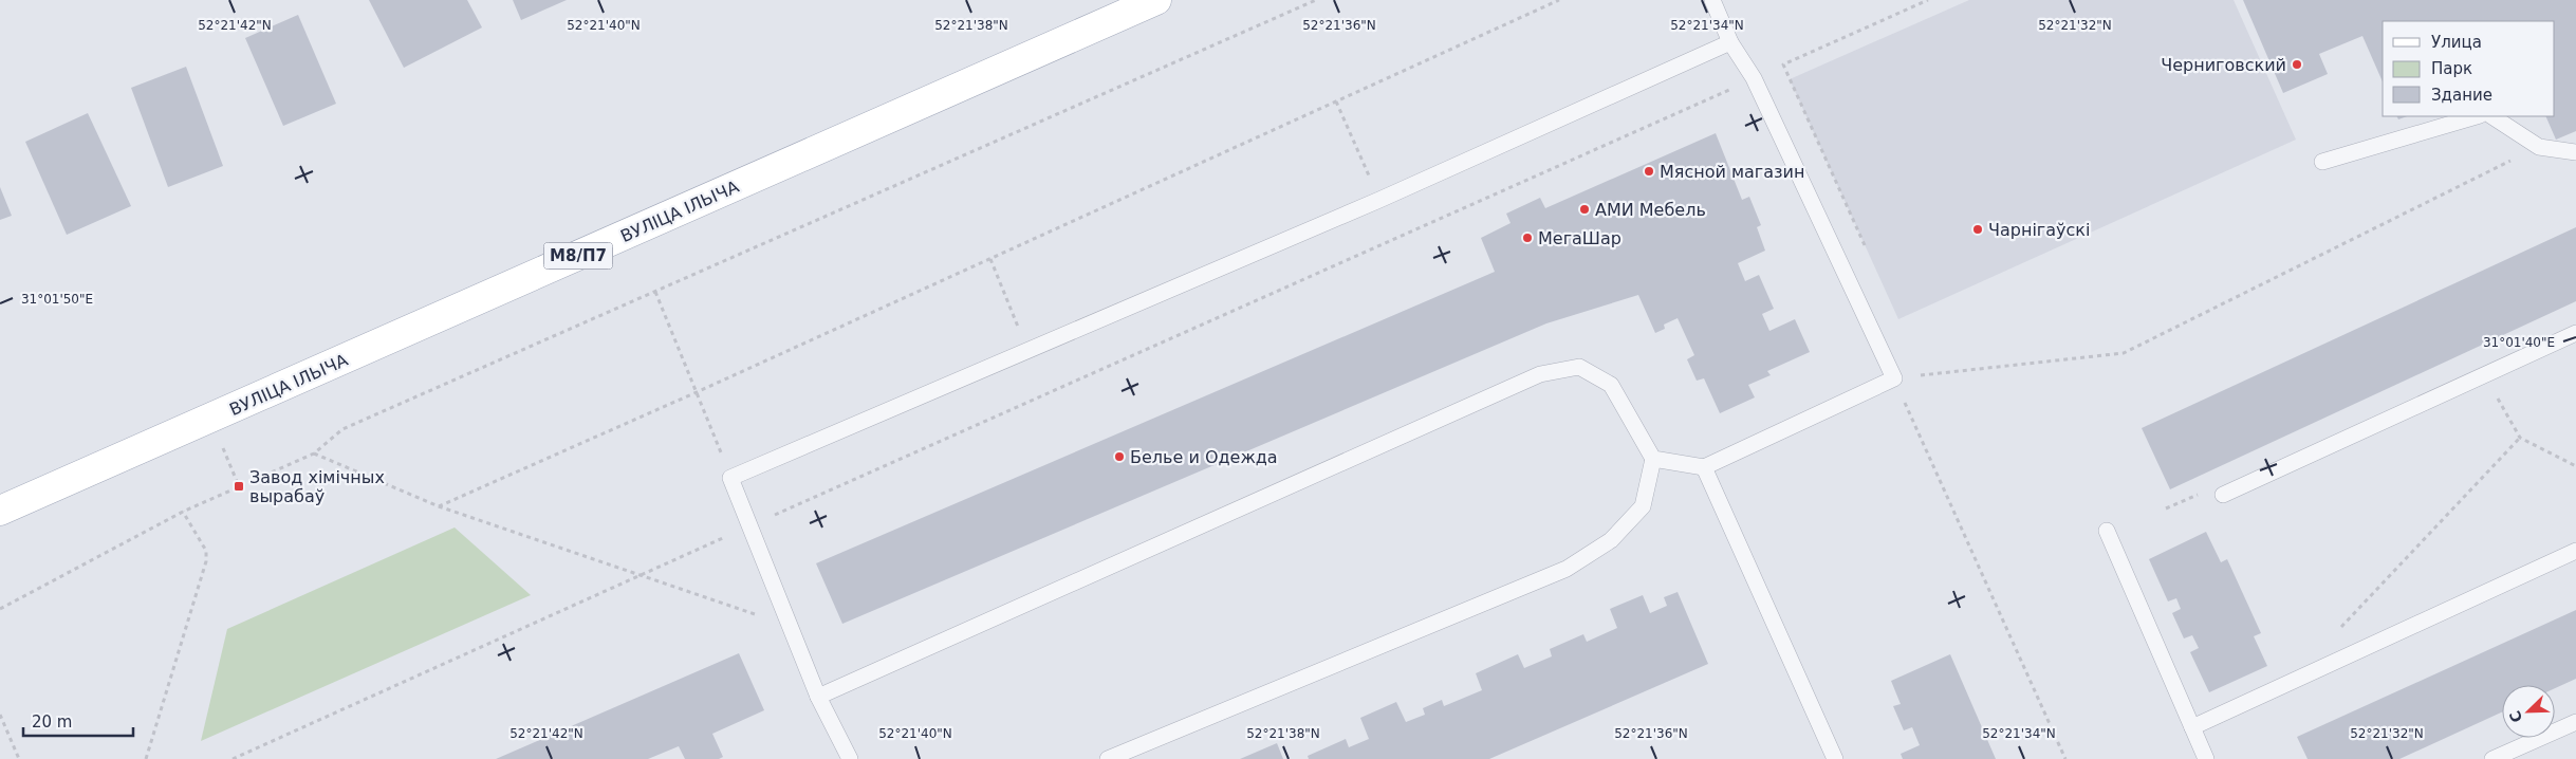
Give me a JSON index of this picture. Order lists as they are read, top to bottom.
{
  "streets": {
    "main road": ["ВУЛІЦА ІЛЬІЧА", "М8/П7"]
  },
  "places": {
    "other": [
      "Черниговский",
      "Мясной магазин",
      "АМИ Мебель",
      "Чарнігаўскі",
      "МегаШар",
      "Белье и Одежда"
    ],
    "transit": ["Завод хімічных вырабаў"]
  },
  "legend": ["Улица", "Парк", "Здание"],
  "scale_bar": "20 m",
  "north": "bottom left",
  "coordinates": [
    "52°21'42\"N",
    "52°21'40\"N",
    "52°21'38\"N",
    "52°21'36\"N",
    "52°21'34\"N",
    "52°21'32\"N",
    "31°01'50\"E",
    "31°01'40\"E"
  ]
}
